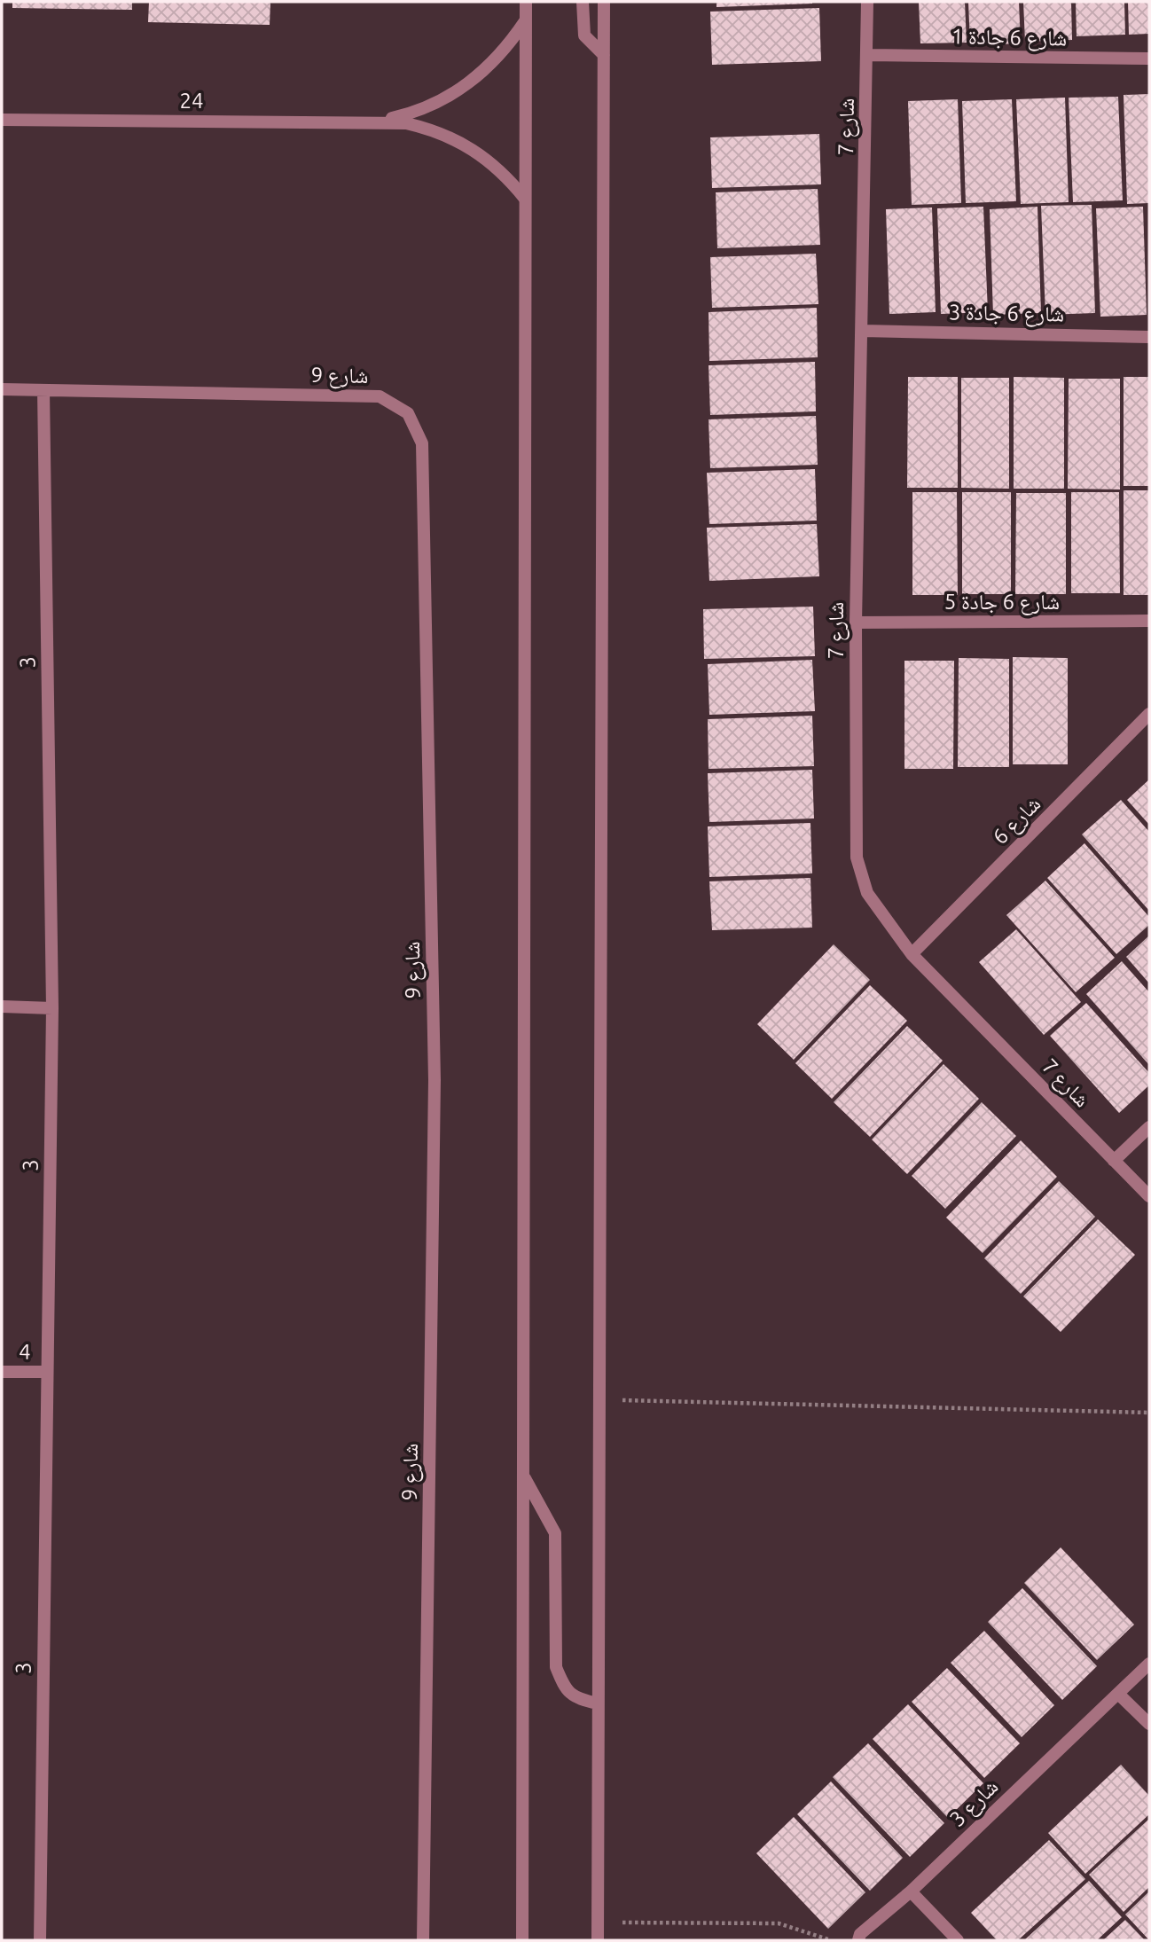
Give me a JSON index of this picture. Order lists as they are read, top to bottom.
{
  "streets": {
    "street": [
      "شارع 6 جادة 1",
      "24",
      "شارع 7",
      "شارع 6 جادة 3",
      "شارع 9",
      "شارع 6 جادة 5",
      "3",
      "شارع 6",
      "4",
      "شارع 3"
    ]
  },
  "crossings": [
    ["شارع 6 جادة 1", "شارع 7"],
    ["شارع 7", "شارع 6 جادة 3"],
    ["شارع 7", "شارع 6 جادة 5"],
    ["شارع 7", "شارع 6"],
    ["شارع 9", "3"],
    ["3", "4"]
  ]
}
